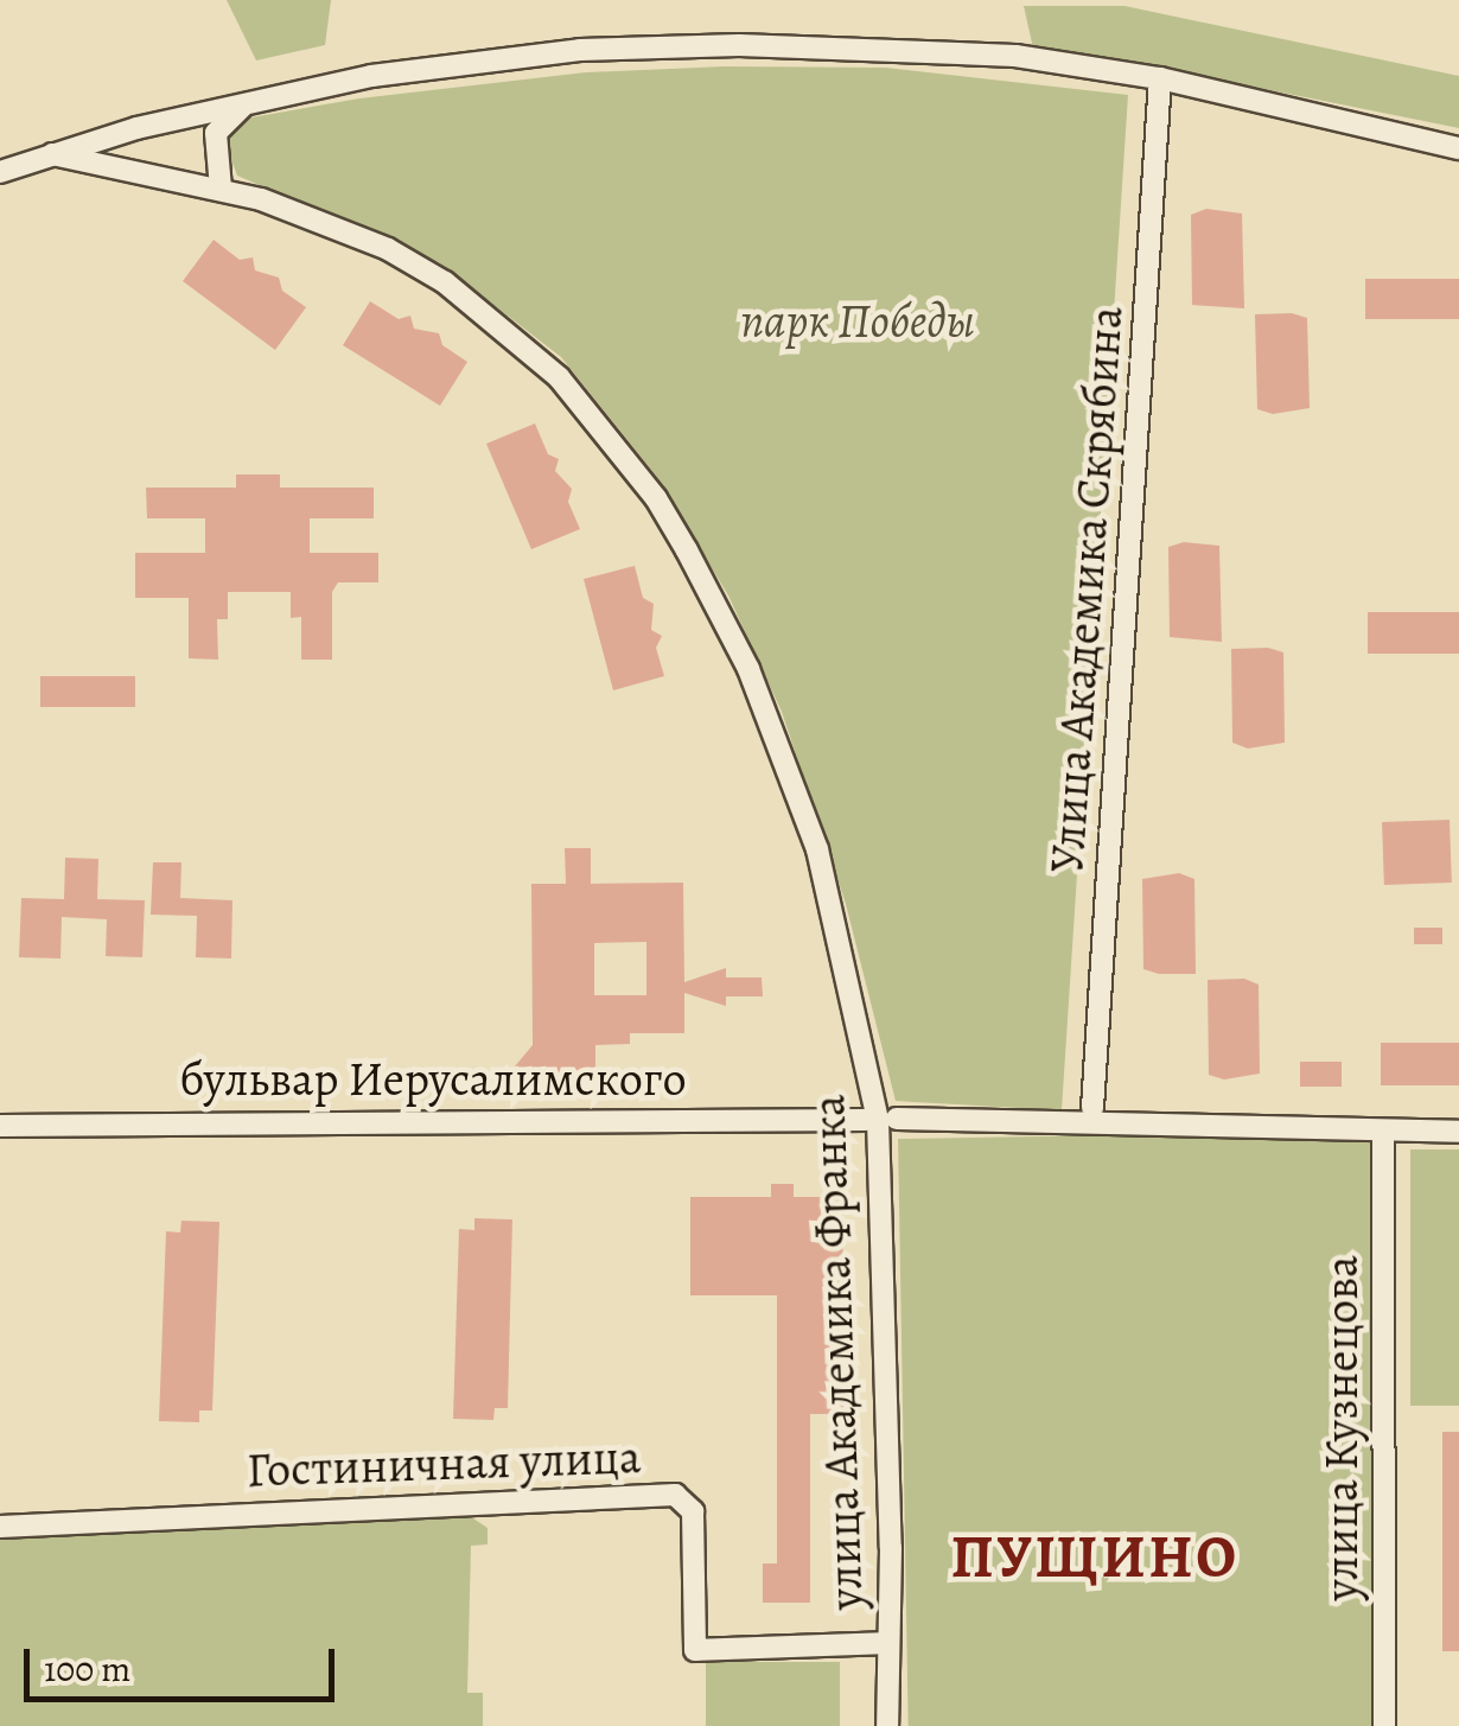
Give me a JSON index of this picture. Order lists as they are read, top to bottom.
{
  "streets": {
    "street": [
      "Улица Академика Скрябина",
      "бульвар Иерусалимского",
      "улица Академика Франка",
      "улица Кузнецова",
      "Гостиничная улица"
    ]
  },
  "crossings": [
    ["улица Академика Франка", "Гостиничная улица"]
  ],
  "districts": ["ПУЩИНО"],
  "parks": ["парк Победы"],
  "scale_bar": "100 m"
}
